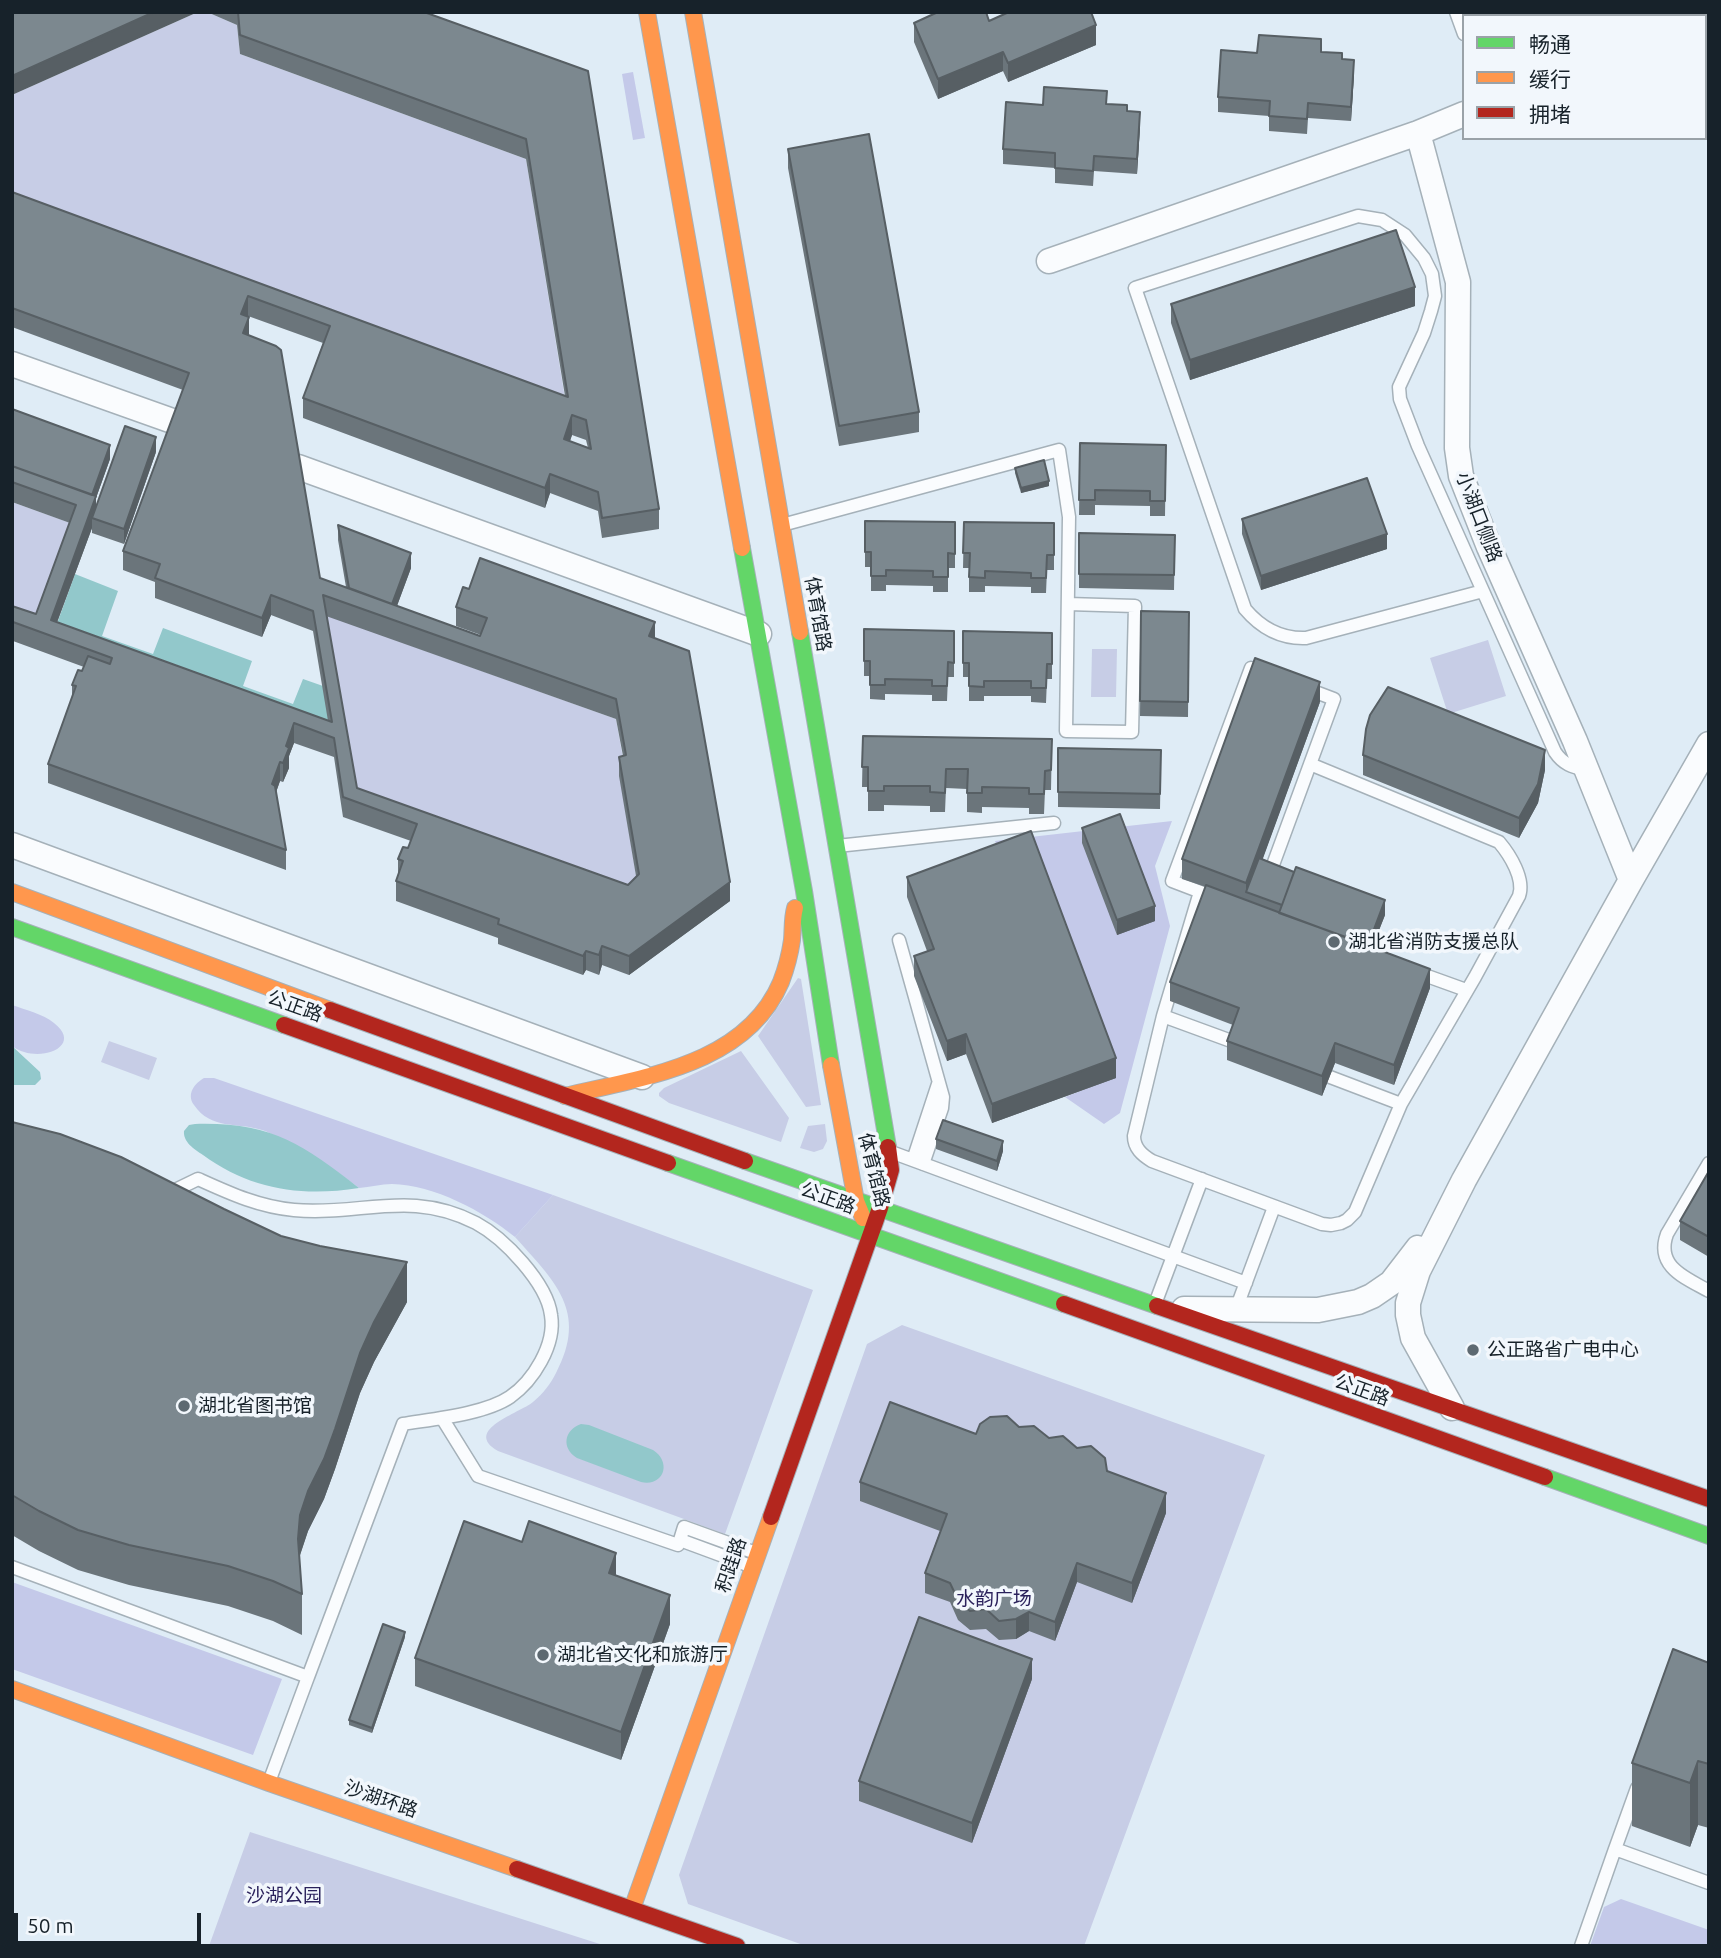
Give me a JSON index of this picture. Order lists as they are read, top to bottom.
{
  "streets": {
    "main road": [
      "体育馆路",
      "公正路",
      "积跬路",
      "沙湖环路"
    ],
    "street": ["小湖口侧路"]
  },
  "crossings": [
    ["体育馆路", "公正路"],
    ["体育馆路", "积跬路"],
    ["公正路", "积跬路"],
    ["积跬路", "沙湖环路"]
  ],
  "parks": ["水韵广场", "沙湖公园"],
  "places": [
    "湖北省消防支援总队",
    "公正路省广电中心",
    "湖北省图书馆",
    "湖北省文化和旅游厅"
  ],
  "legend": ["畅通", "缓行", "拥堵"],
  "scale_bar": "50 m"
}
